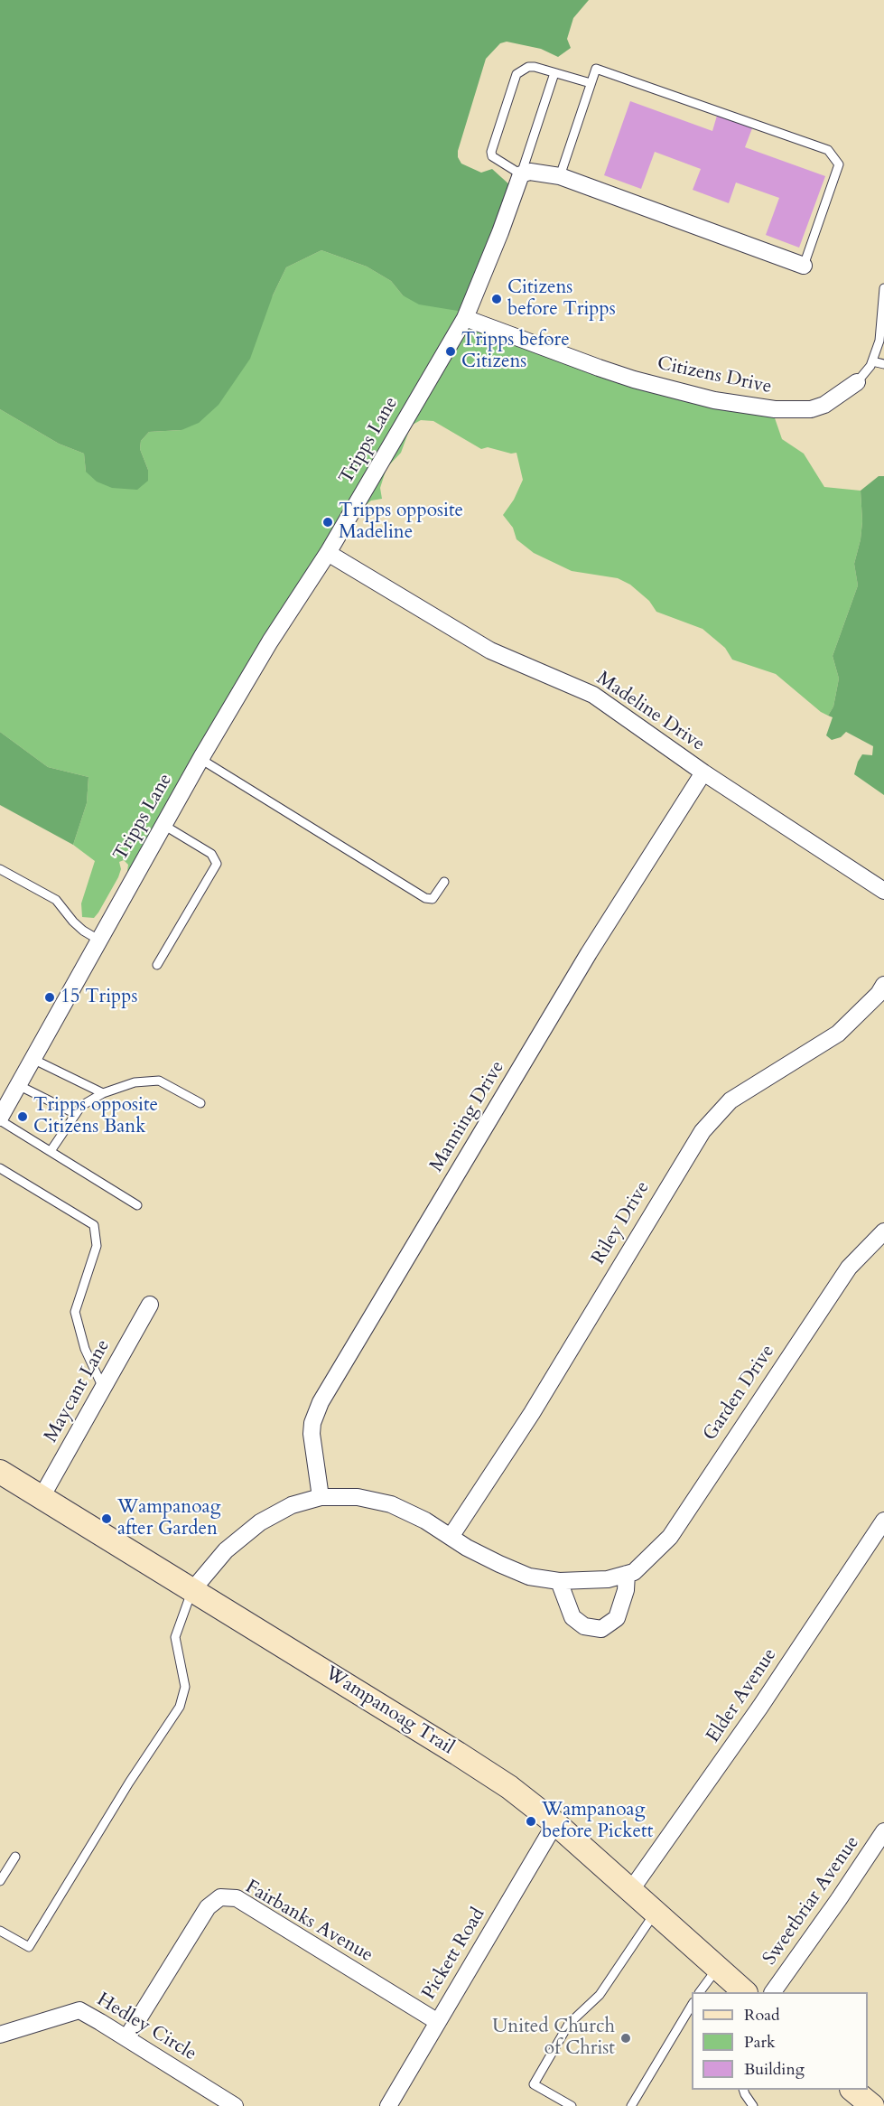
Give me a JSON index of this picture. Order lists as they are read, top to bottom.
{
  "streets": {
    "main road": ["Wampanoag Trail"],
    "street": [
      "Citizens Drive",
      "Tripps Lane",
      "Madeline Drive",
      "Manning Drive",
      "Riley Drive",
      "Maycant Lane",
      "Garden Drive",
      "Elder Avenue",
      "Sweetbriar Avenue",
      "Fairbanks Avenue",
      "Pickett Road",
      "Hedley Circle"
    ]
  },
  "crossings": [
    ["Citizens Drive", "Tripps Lane"],
    ["Tripps Lane", "Madeline Drive"],
    ["Madeline Drive", "Manning Drive"],
    ["Manning Drive", "Garden Drive"],
    ["Riley Drive", "Garden Drive"],
    ["Maycant Lane", "Wampanoag Trail"],
    ["Garden Drive", "Wampanoag Trail"],
    ["Elder Avenue", "Wampanoag Trail"],
    ["Wampanoag Trail", "Pickett Road"],
    ["Fairbanks Avenue", "Pickett Road"],
    ["Fairbanks Avenue", "Hedley Circle"]
  ],
  "places": [
    "Citizens before Tripps",
    "Tripps before Citizens",
    "Tripps opposite Madeline",
    "15 Tripps",
    "Tripps opposite Citizens Bank",
    "Wampanoag after Garden",
    "Wampanoag before Pickett",
    "United Church of Christ"
  ],
  "legend": ["Road", "Park", "Building"]
}
